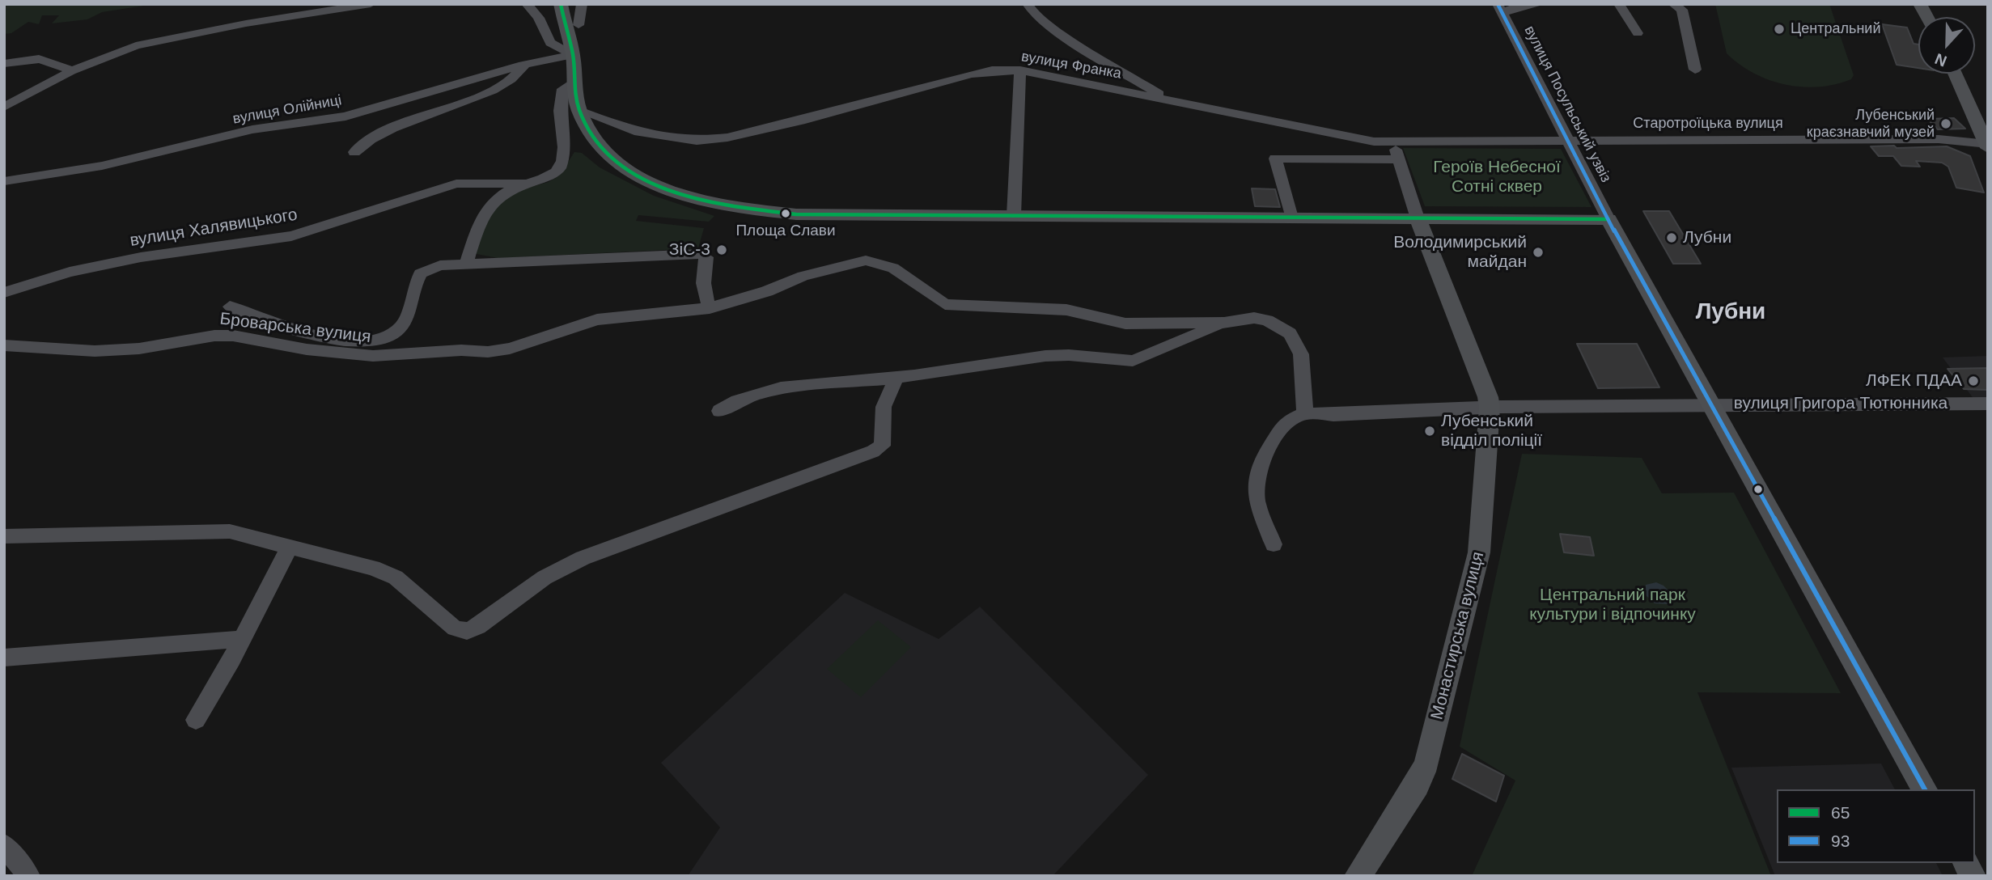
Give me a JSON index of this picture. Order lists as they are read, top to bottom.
{
  "streets": {
    "main road": ["Монастирська вулиця"],
    "street": [
      "вулиця Франка",
      "вулиця Посульський узвіз",
      "вулиця Олійниці",
      "Старотроїцька вулиця",
      "вулиця Халявицького",
      "Броварська вулиця",
      "вулиця Григора Тютюнника"
    ]
  },
  "crossings": [
    ["вулиця Франка", "вулиця Посульський узвіз"],
    ["вулиця Франка", "Старотроїцька вулиця"],
    ["вулиця Посульський узвіз", "Старотроїцька вулиця"],
    ["вулиця Григора Тютюнника", "Монастирська вулиця"]
  ],
  "districts": ["Лубни"],
  "parks": ["Героїв Небесної Сотні сквер", "Центральний парк культури і відпочинку"],
  "places": [
    "Центральний",
    "Лубенський краєзнавчий музей",
    "Площа Слави",
    "Лубни",
    "ЗіС-3",
    "Володимирський майдан",
    "ЛФЕК ПДАА",
    "Лубенський відділ поліції"
  ],
  "lines": ["transit line 65", "transit line 93"],
  "legend": ["65", "93"],
  "north": "bottom"
}
